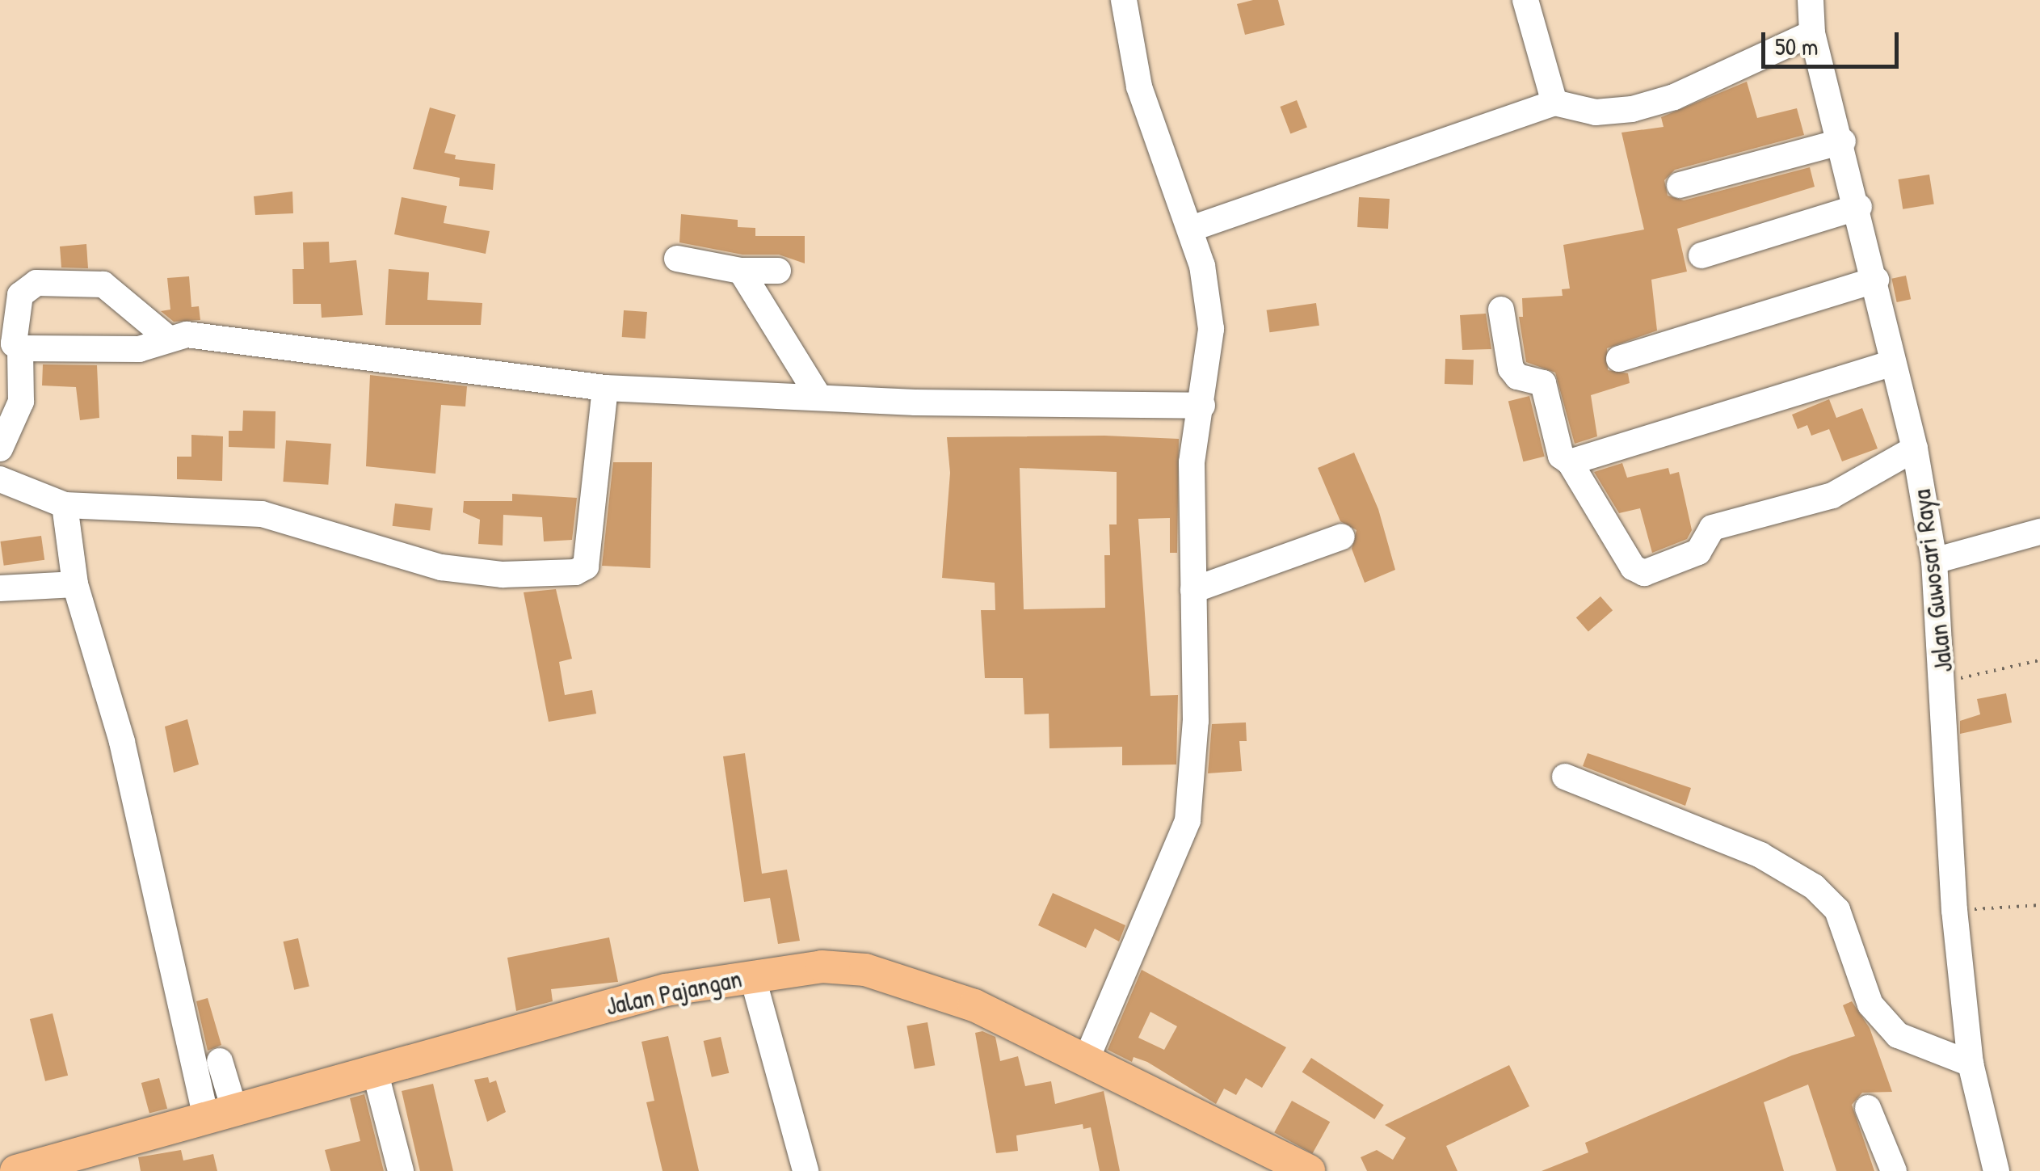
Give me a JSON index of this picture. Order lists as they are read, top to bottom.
{
  "streets": {
    "main road": ["Jalan Pajangan"],
    "street": ["Jalan Guwosari Raya"]
  },
  "scale_bar": "50 m"
}
